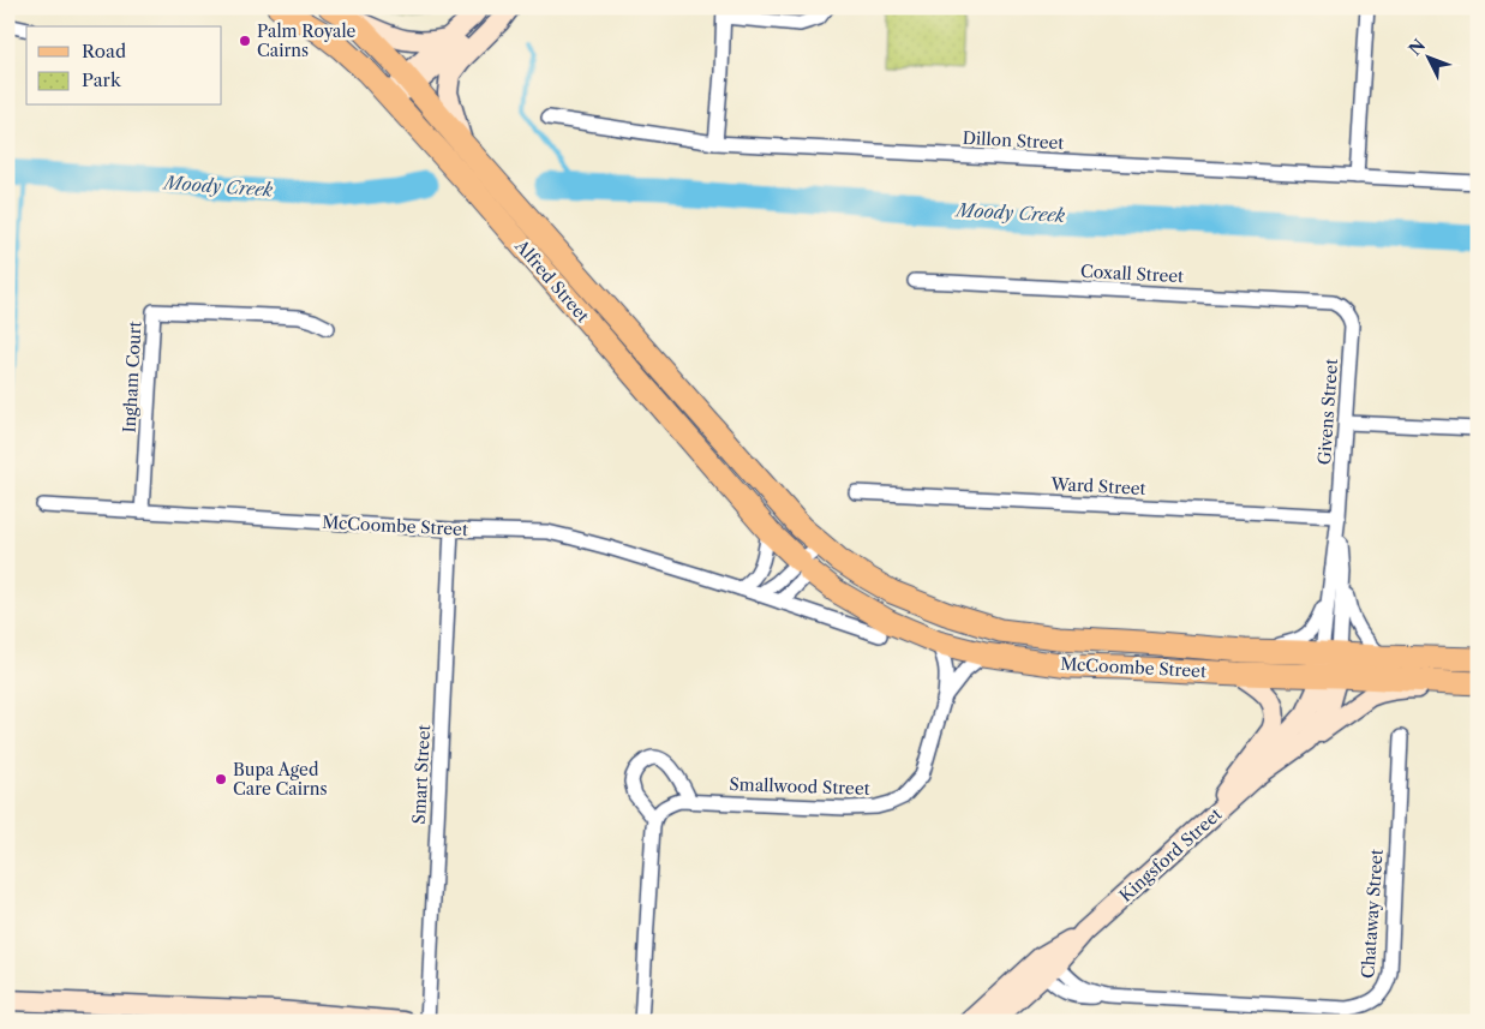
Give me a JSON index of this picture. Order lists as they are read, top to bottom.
{
  "streets": {
    "main road": ["Alfred Street", "McCoombe Street"],
    "street": [
      "Dillon Street",
      "Coxall Street",
      "Ingham Court",
      "Givens Street",
      "Ward Street",
      "Smart Street",
      "Smallwood Street",
      "Kingsford Street",
      "Chataway Street"
    ]
  },
  "crossings": [
    ["Coxall Street", "Givens Street"],
    ["Alfred Street", "McCoombe Street"],
    ["Ingham Court", "McCoombe Street"],
    ["Givens Street", "Ward Street"],
    ["Givens Street", "McCoombe Street"],
    ["Givens Street", "Kingsford Street"],
    ["McCoombe Street", "Smart Street"],
    ["McCoombe Street", "Smallwood Street"],
    ["McCoombe Street", "Kingsford Street"],
    ["Kingsford Street", "Chataway Street"]
  ],
  "water": ["Moody Creek"],
  "places": ["Palm Royale Cairns", "Bupa Aged Care Cairns"],
  "legend": ["Road", "Park"],
  "north": "top left"
}
